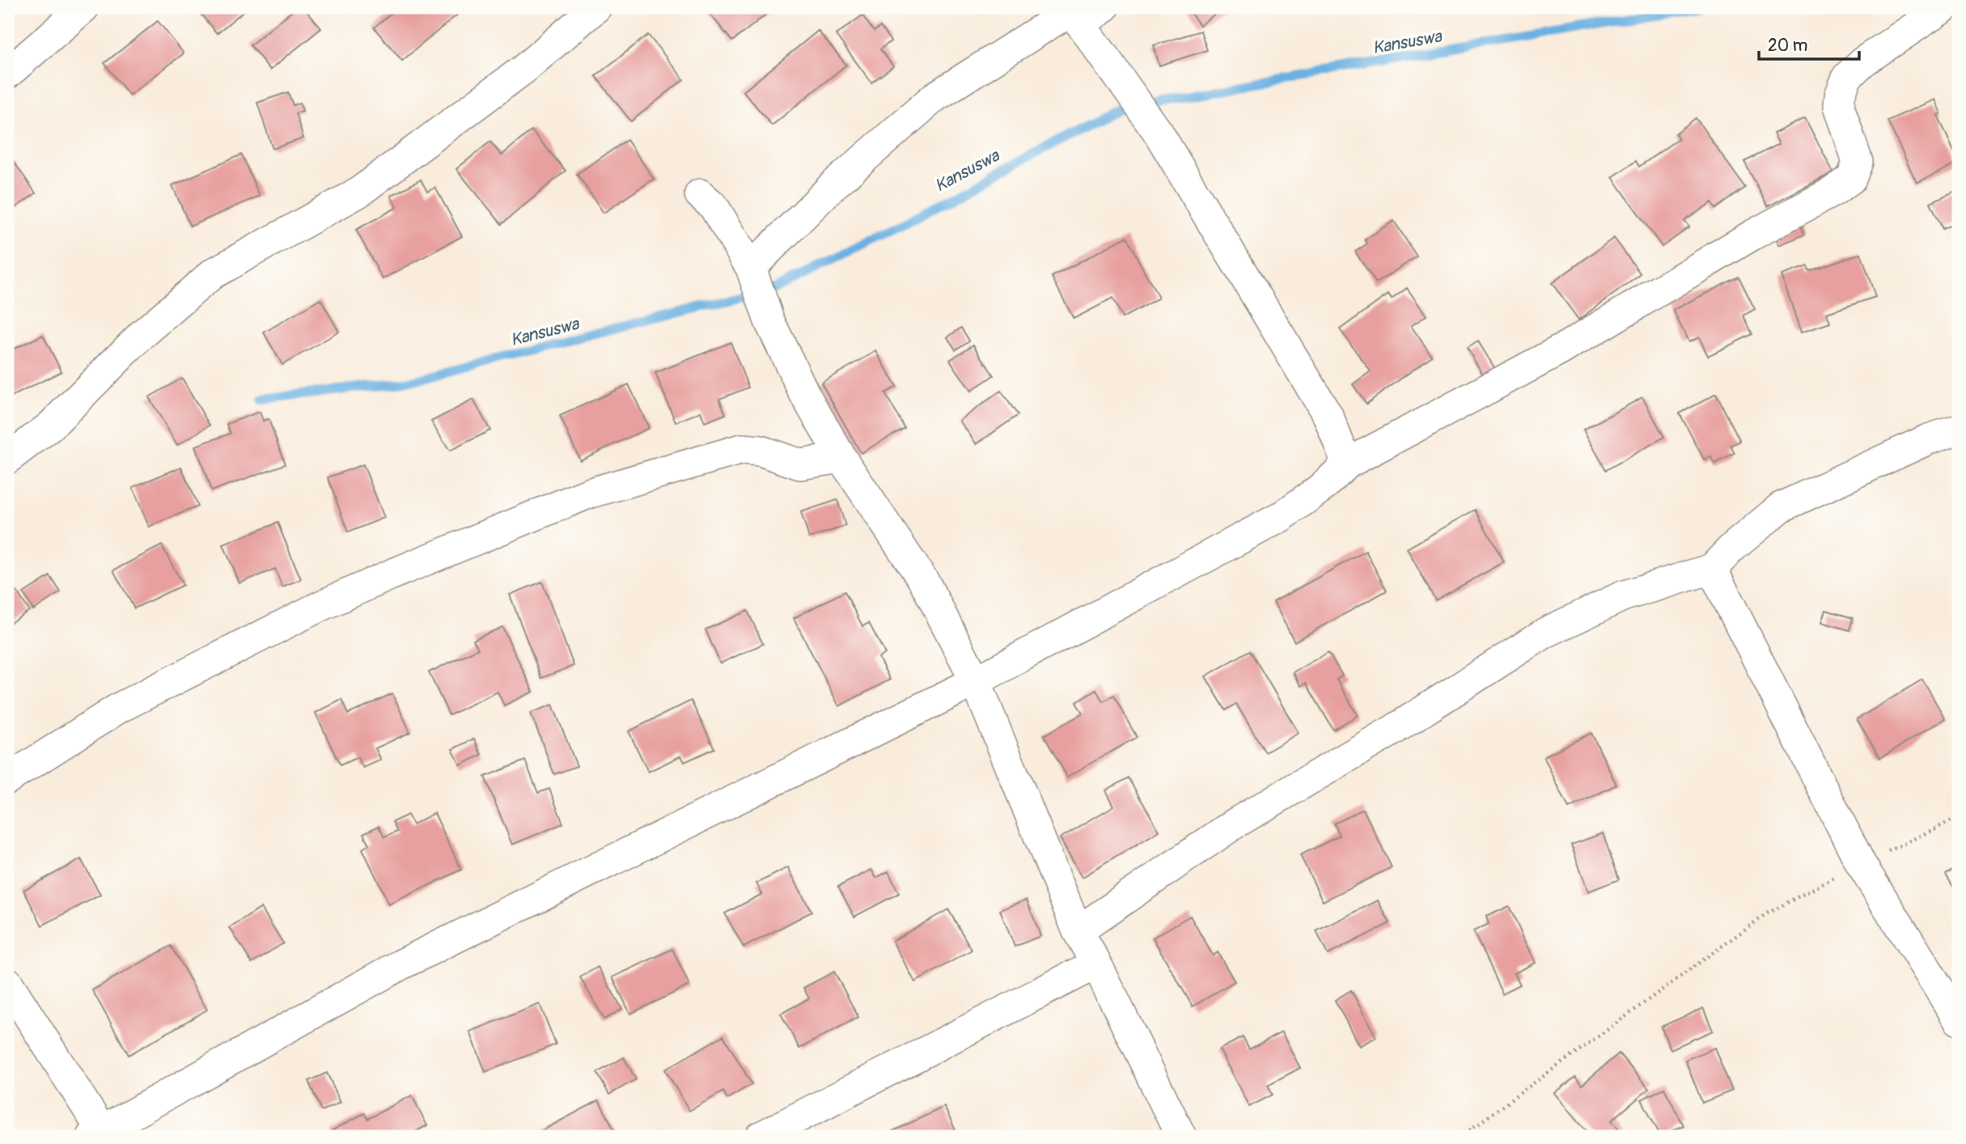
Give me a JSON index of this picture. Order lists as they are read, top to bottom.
{
  "water": ["Kansuswa"],
  "scale_bar": "20 m"
}
